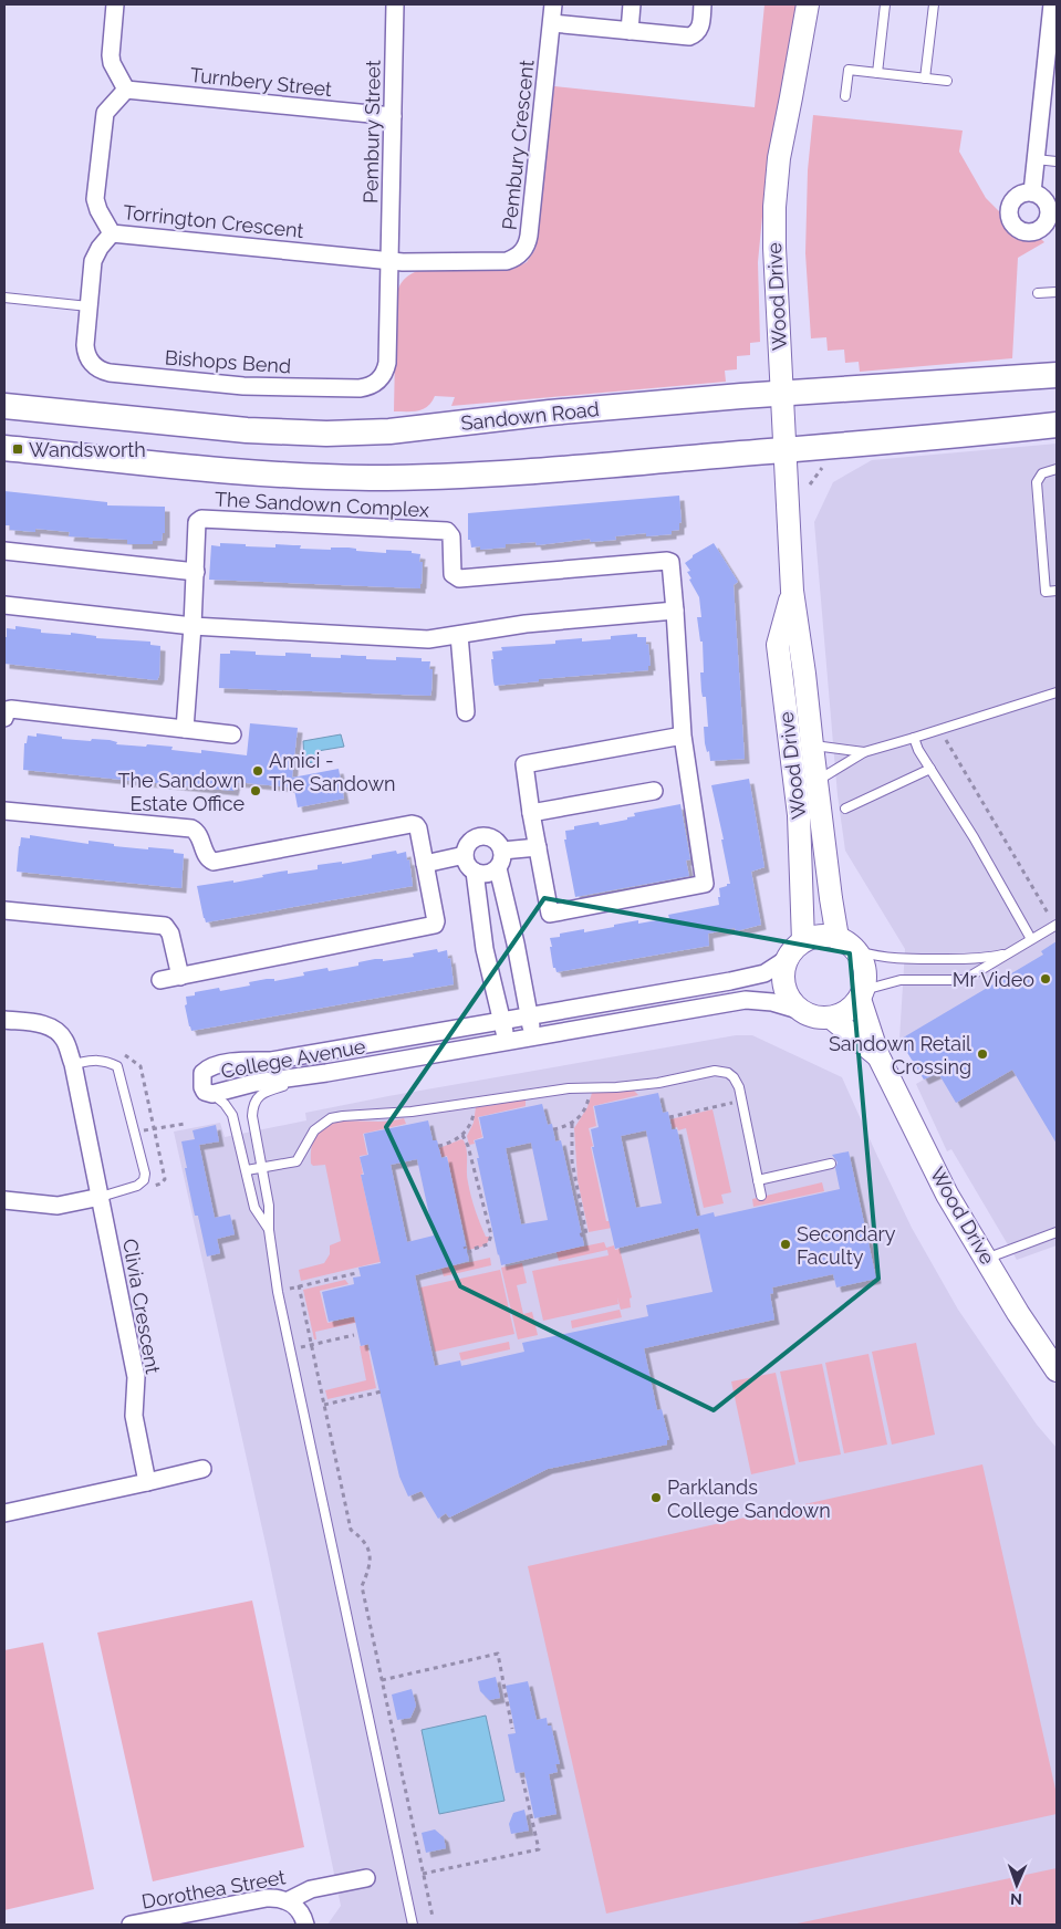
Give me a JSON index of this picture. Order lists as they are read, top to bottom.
{
  "streets": {
    "main road": ["Sandown Road"],
    "street": [
      "Turnbery Street",
      "Pembury Street",
      "Pembury Crescent",
      "Torrington Crescent",
      "Wood Drive",
      "Bishops Bend",
      "The Sandown Complex",
      "College Avenue",
      "Clivia Crescent",
      "Dorothea Street"
    ]
  },
  "crossings": [
    ["Turnbery Street", "Pembury Street"],
    ["Turnbery Street", "Torrington Crescent"],
    ["Pembury Street", "Pembury Crescent"],
    ["Pembury Street", "Torrington Crescent"],
    ["Pembury Street", "Bishops Bend"],
    ["Pembury Crescent", "Torrington Crescent"],
    ["Pembury Crescent", "Bishops Bend"],
    ["Torrington Crescent", "Bishops Bend"],
    ["Wood Drive", "Sandown Road"],
    ["Wood Drive", "College Avenue"]
  ],
  "places": {
    "transit": ["Wandsworth"],
    "other": [
      "Amici - The Sandown",
      "The Sandown Estate Office",
      "Mr Video",
      "Sandown Retail Crossing",
      "Secondary Faculty",
      "Parklands College Sandown"
    ]
  },
  "north": "bottom"
}
